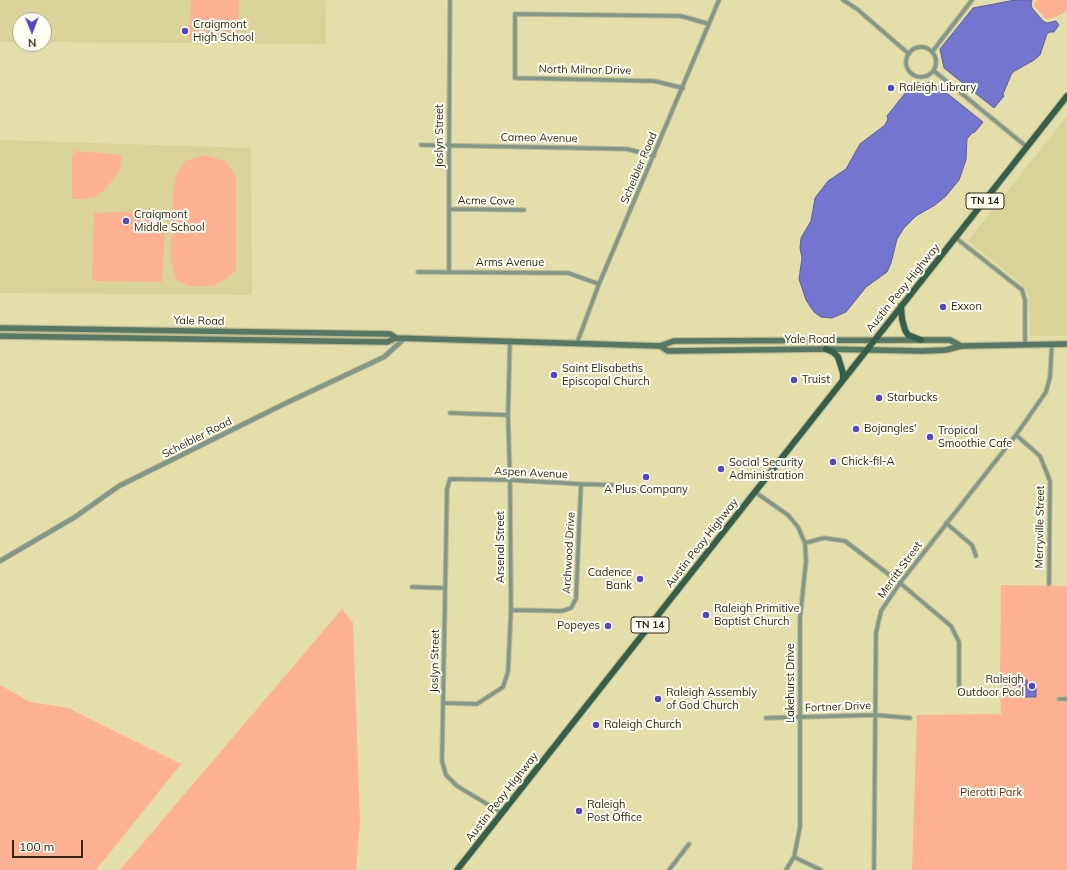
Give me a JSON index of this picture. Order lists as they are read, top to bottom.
{
  "streets": {
    "main road": ["TN 14", "Austin Peay Highway", "Yale Road"],
    "street": [
      "North Milnor Drive",
      "Joslyn Street",
      "Cameo Avenue",
      "Scheibler Road",
      "Acme Cove",
      "Arms Avenue",
      "Aspen Avenue",
      "Merryville Street",
      "Arsenal Street",
      "Archwood Drive",
      "Merritt Street",
      "Lakehurst Drive",
      "Fortner Drive"
    ]
  },
  "crossings": [
    ["North Milnor Drive", "Scheibler Road"],
    ["Joslyn Street", "Cameo Avenue"],
    ["Joslyn Street", "Acme Cove"],
    ["Joslyn Street", "Arms Avenue"],
    ["Joslyn Street", "Austin Peay Highway"],
    ["Joslyn Street", "Aspen Avenue"],
    ["Joslyn Street", "Arsenal Street"],
    ["Cameo Avenue", "Scheibler Road"],
    ["Scheibler Road", "Arms Avenue"],
    ["Scheibler Road", "Yale Road"],
    ["Austin Peay Highway", "Yale Road"],
    ["Austin Peay Highway", "Lakehurst Drive"],
    ["Yale Road", "Arsenal Street"],
    ["Yale Road", "Merritt Street"],
    ["Aspen Avenue", "Arsenal Street"],
    ["Aspen Avenue", "Archwood Drive"],
    ["Merryville Street", "Merritt Street"],
    ["Arsenal Street", "Archwood Drive"],
    ["Merritt Street", "Fortner Drive"],
    ["Lakehurst Drive", "Fortner Drive"]
  ],
  "parks": ["Pierotti Park"],
  "places": [
    "Craigmont High School",
    "Raleigh Library",
    "Craigmont Middle School",
    "Exxon",
    "Saint Elisabeths Episcopal Church",
    "Truist",
    "Starbucks",
    "Bojangles'",
    "Tropical Smoothie Cafe",
    "Chick-fil-A",
    "Social Security Administration",
    "A Plus Company",
    "Cadence Bank",
    "Raleigh Primitive Baptist Church",
    "Popeyes",
    "Raleigh Outdoor Pool",
    "Raleigh Assembly of God Church",
    "Raleigh Church",
    "Raleigh Post Office"
  ],
  "scale_bar": "100 m",
  "north": "bottom"
}
